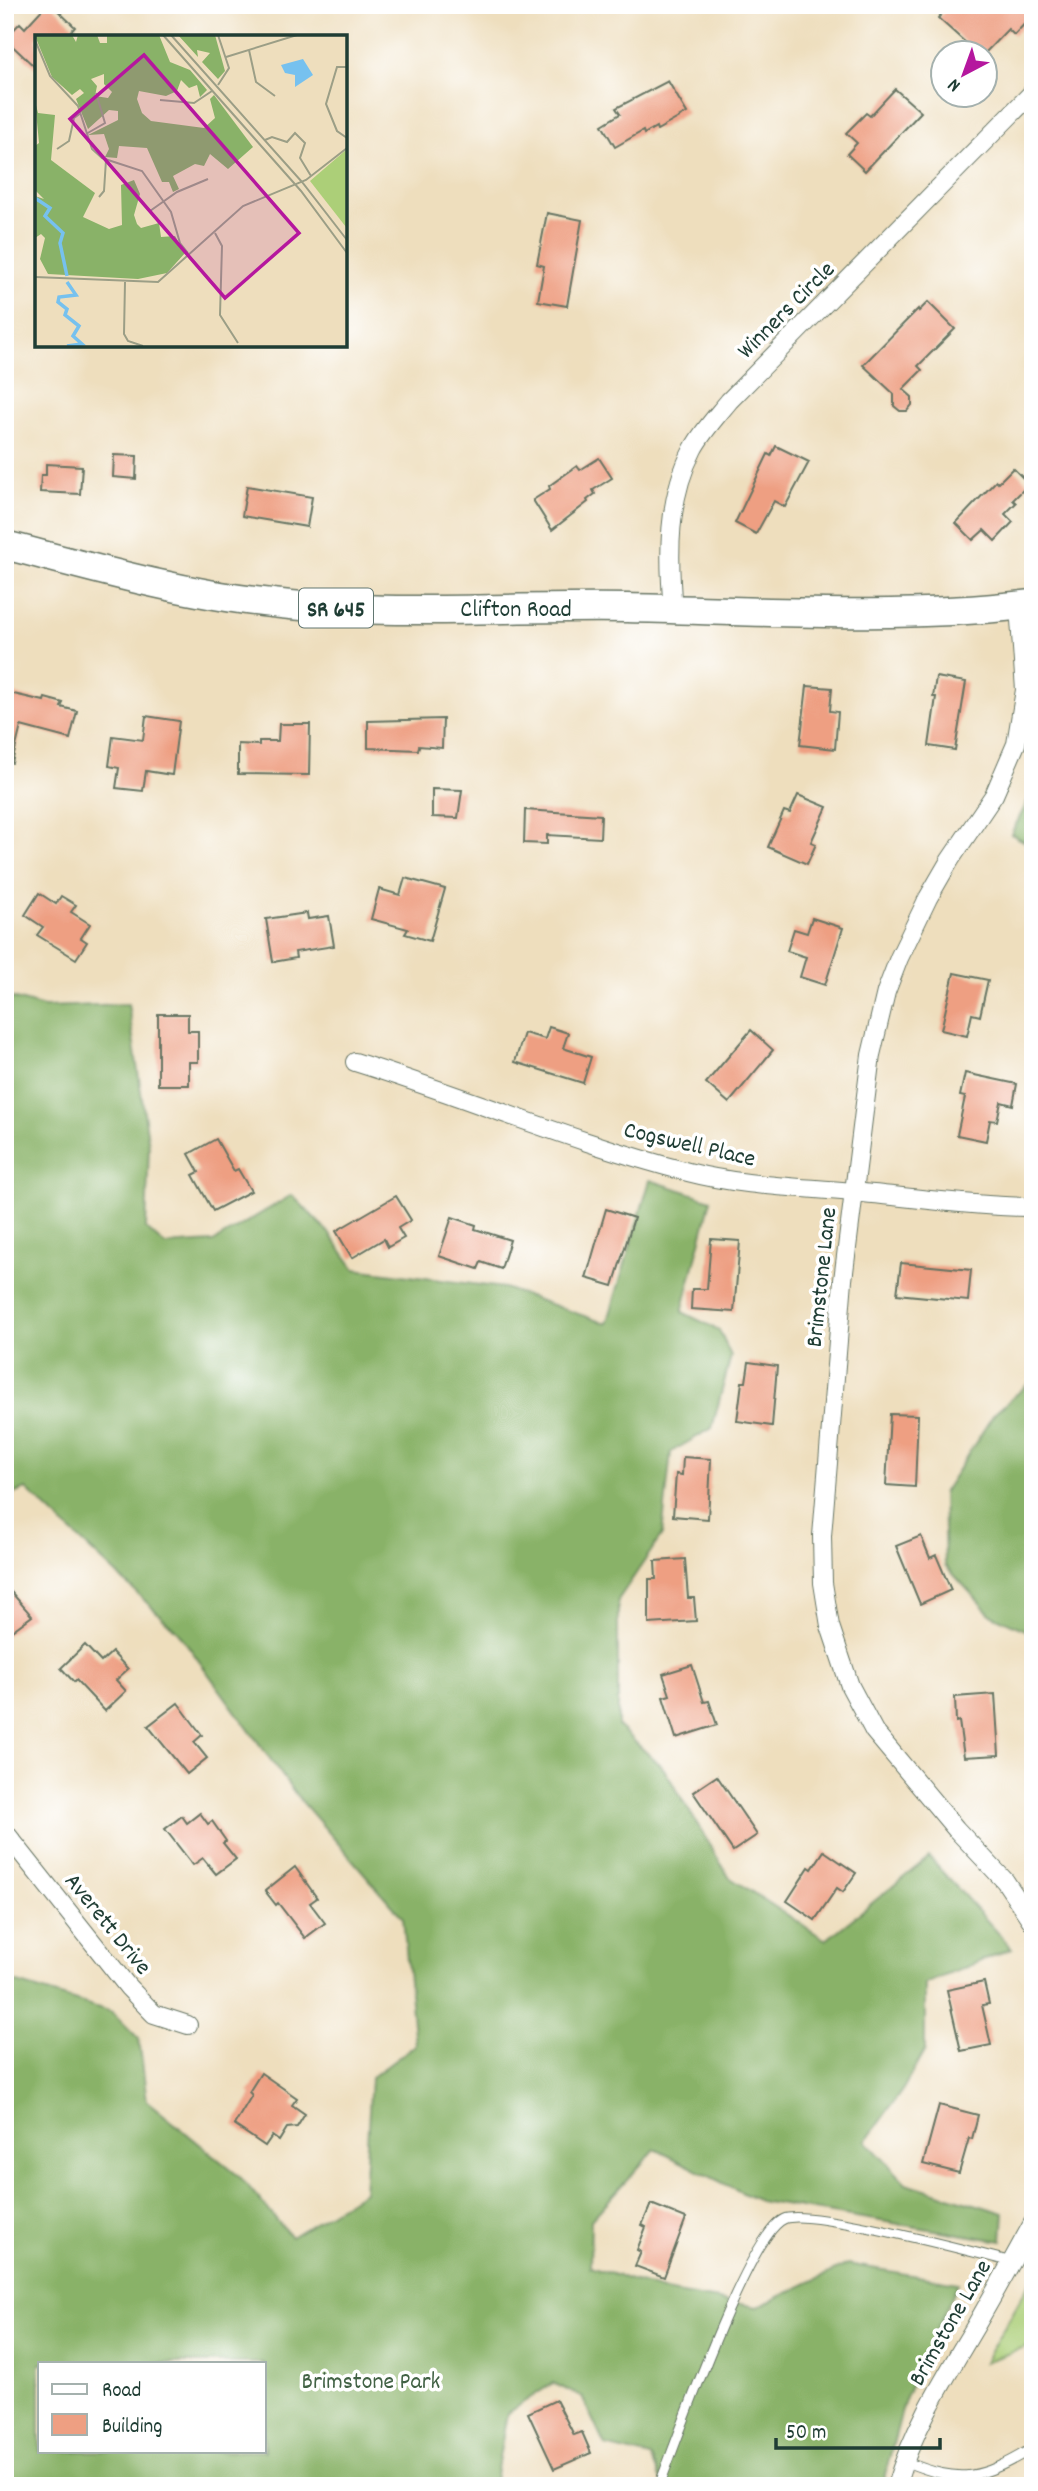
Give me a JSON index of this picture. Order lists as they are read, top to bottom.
{
  "streets": {
    "main road": ["SR 645", "Clifton Road"],
    "street": [
      "Winners Circle",
      "Cogswell Place",
      "Brimstone Lane",
      "Averett Drive"
    ]
  },
  "crossings": [
    ["Winners Circle", "Clifton Road"],
    ["Clifton Road", "Brimstone Lane"],
    ["Cogswell Place", "Brimstone Lane"]
  ],
  "parks": ["Brimstone Park"],
  "legend": ["Road", "Building"],
  "scale_bar": "50 m",
  "north": "bottom left"
}
